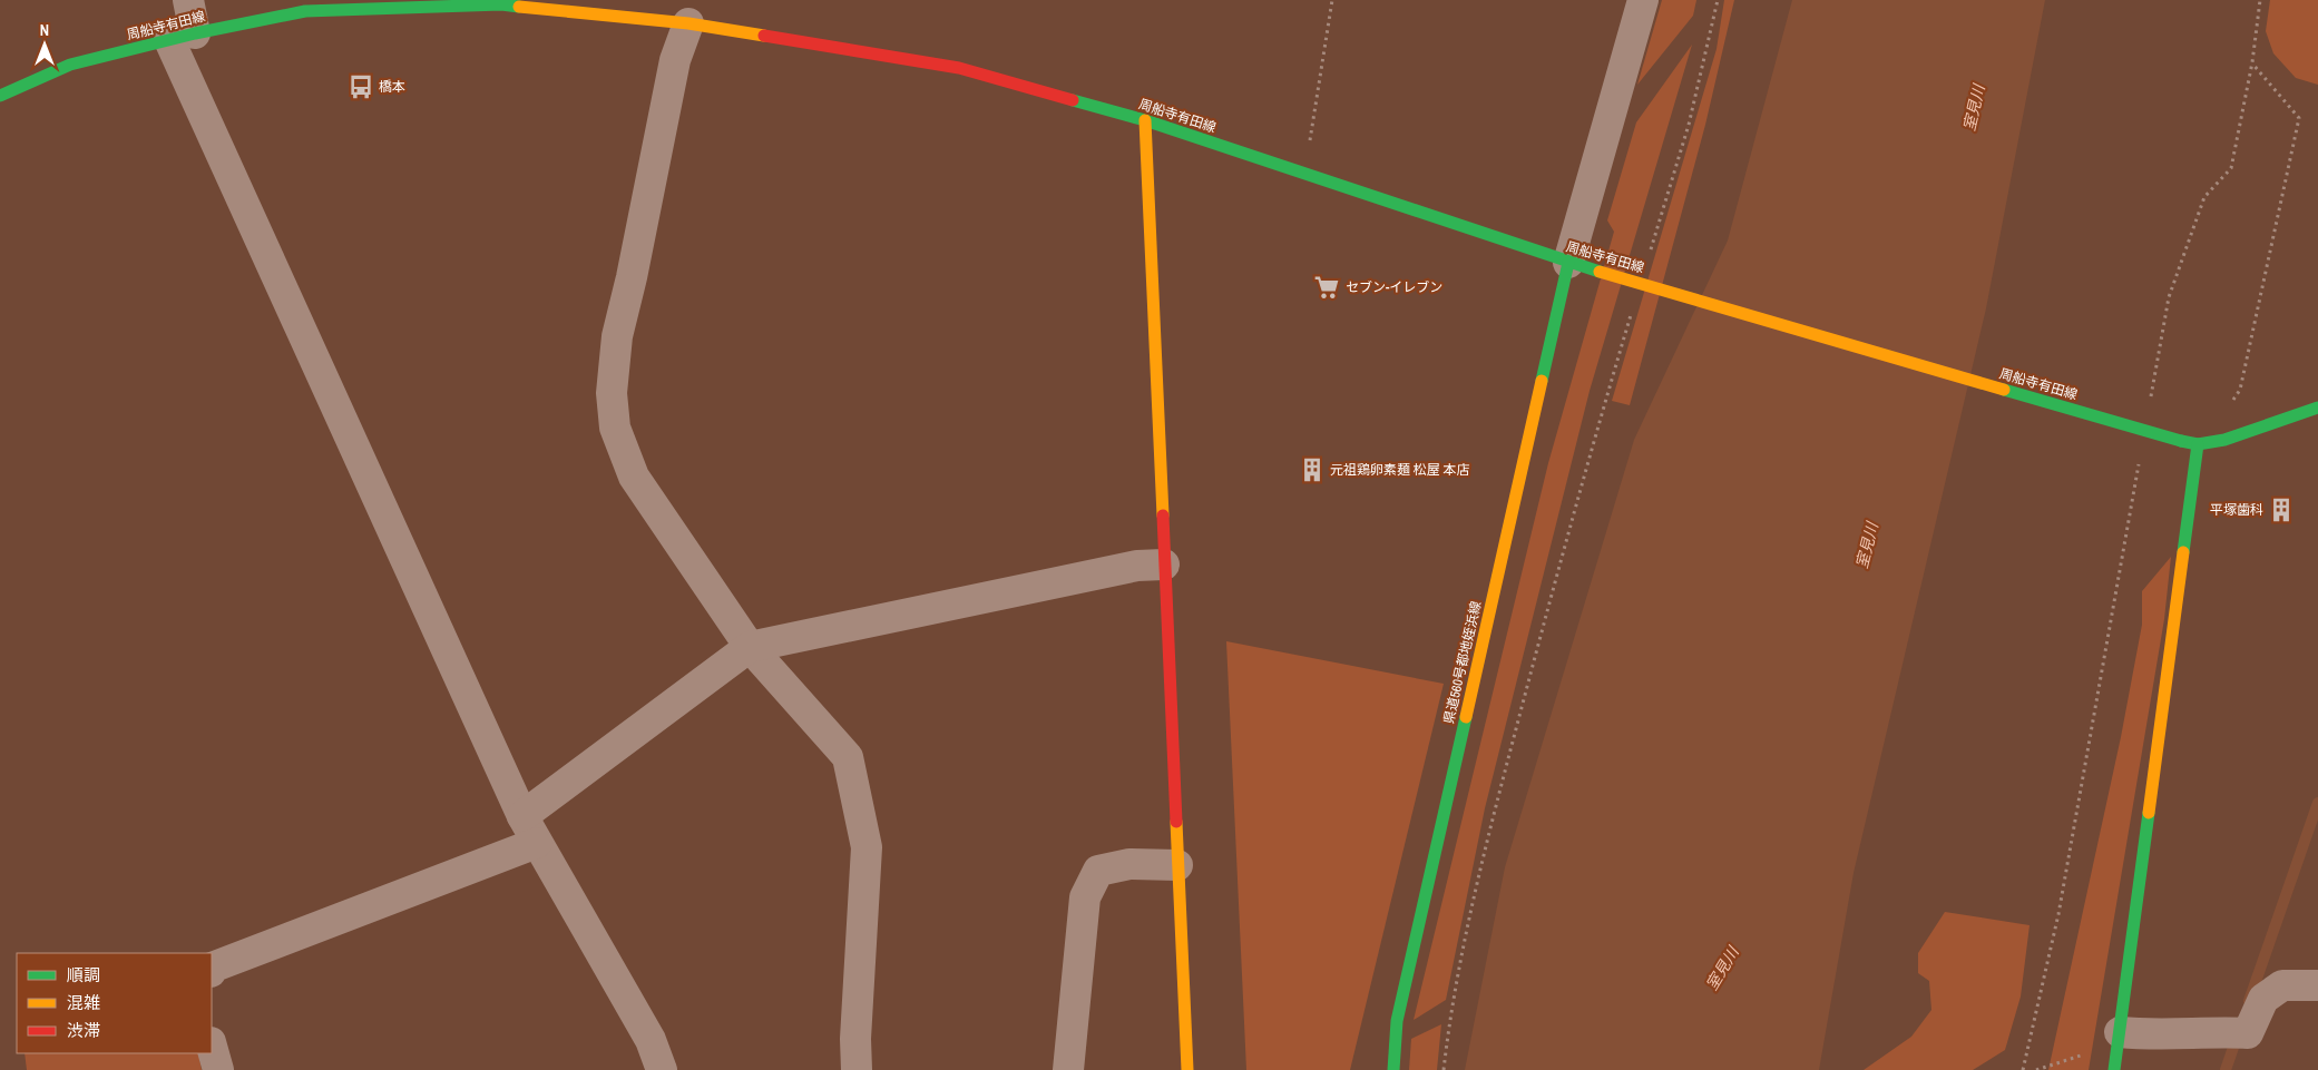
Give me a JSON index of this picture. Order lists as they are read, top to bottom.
{
  "streets": {
    "street": ["周船寺有田線", "県道560号都地姪浜線"]
  },
  "crossings": [
    ["周船寺有田線", "県道560号都地姪浜線"]
  ],
  "water": ["室見川"],
  "places": {
    "bus stop": ["橋本"],
    "supermarket": ["セブン-イレブン"],
    "building": ["元祖鶏卵素麺 松屋 本店", "平塚歯科"]
  },
  "legend": ["順調", "混雑", "渋滞"],
  "north": "top"
}
